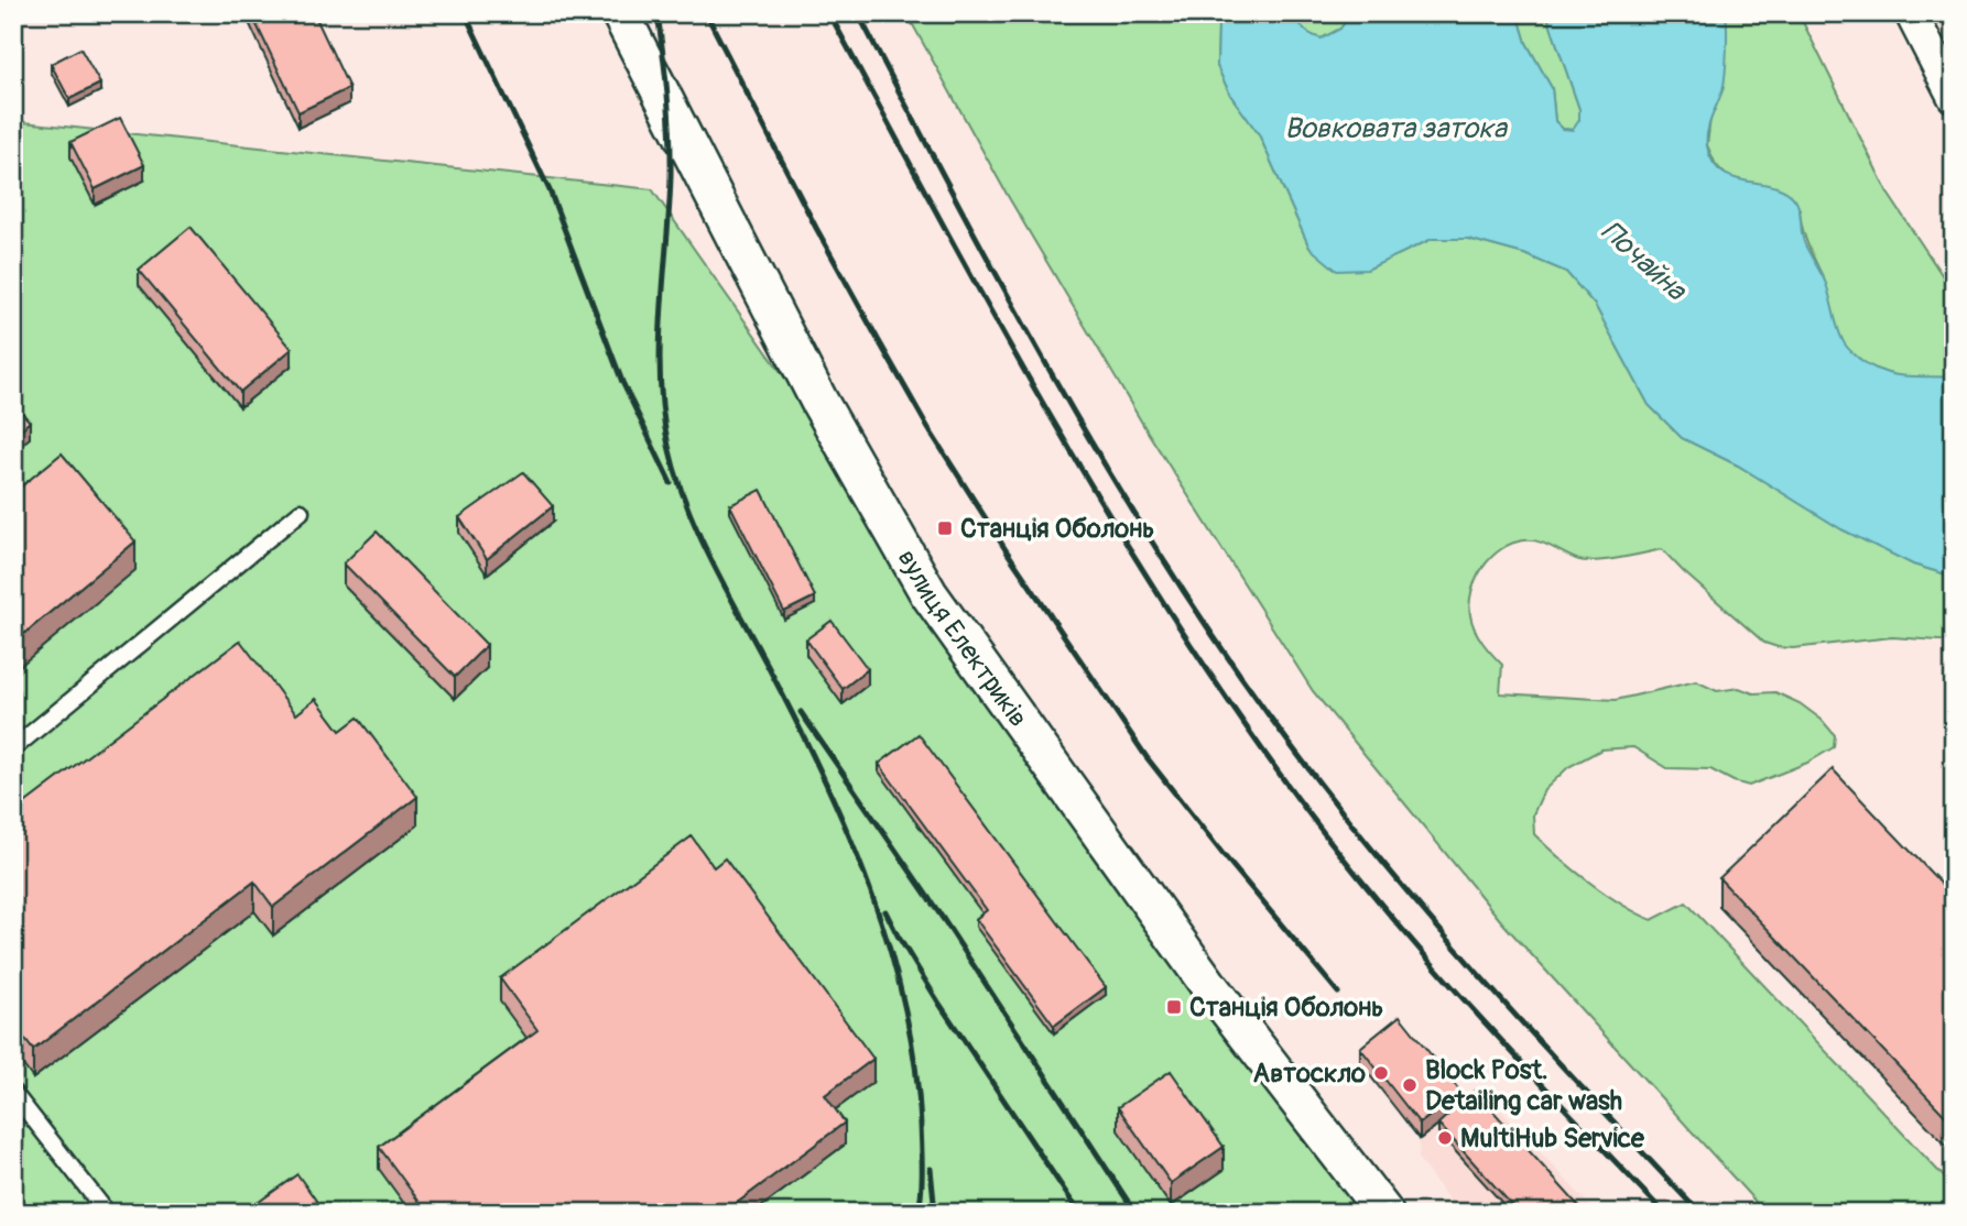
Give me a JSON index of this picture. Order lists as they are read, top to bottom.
{
  "streets": {
    "street": ["вулиця Електриків"]
  },
  "water": ["Вовковата затока", "Почайна"],
  "places": {
    "transit": ["Станція Оболонь", "Cтанція Оболонь"],
    "other": ["Автоскло", "Block Post. Detailing car wash", "MultiHub Service"]
  }
}
